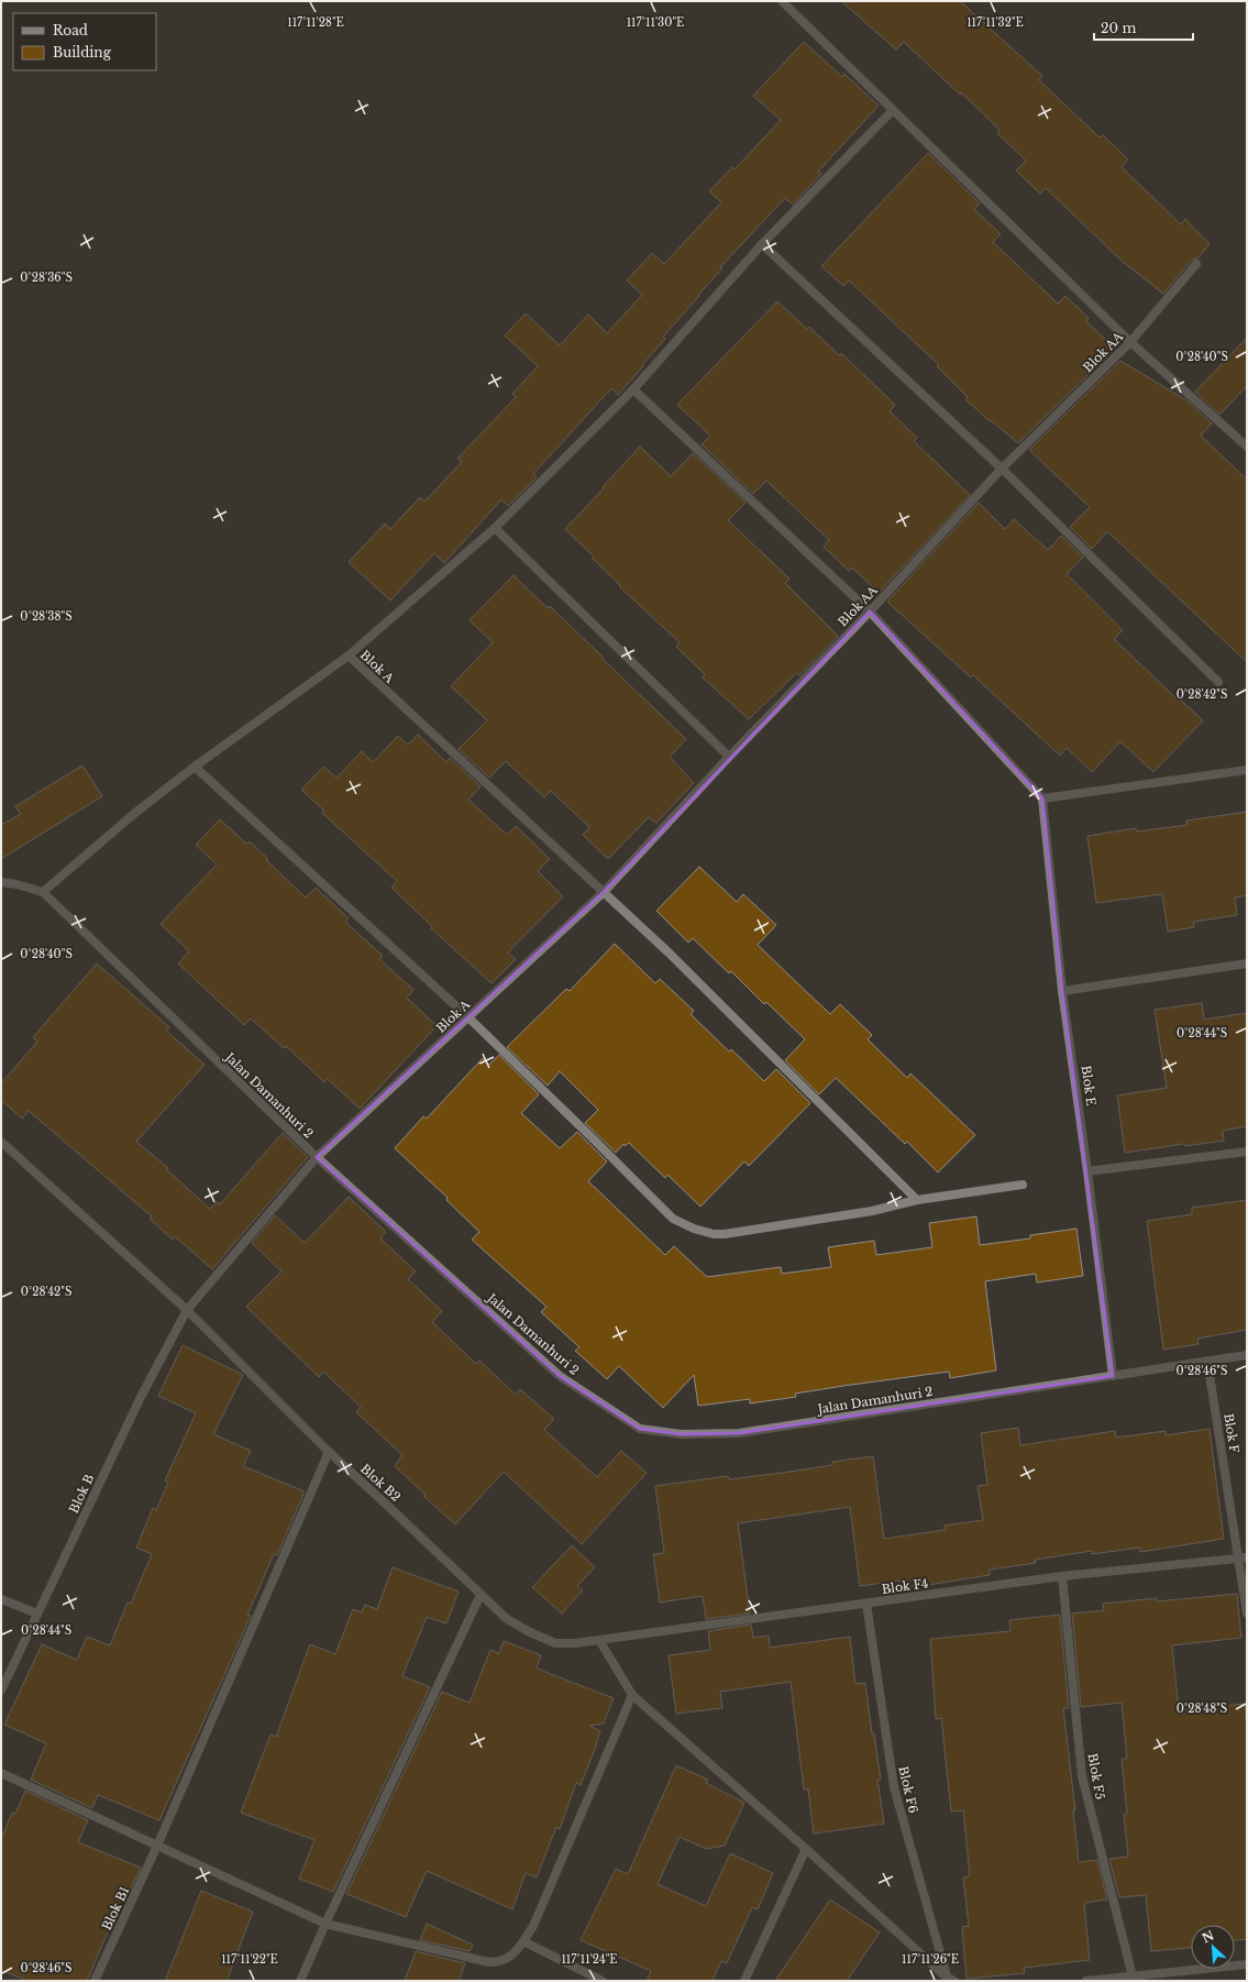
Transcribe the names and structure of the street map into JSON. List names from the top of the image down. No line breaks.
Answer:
{"streets":{"street":["Blok AA","Blok A","Blok E","Jalan Damanhuri 2","Blok F","Blok B2","Blok B","Blok F4","Blok F5","Blok F6","Blok B1"]},"crossings":[["Blok AA","Blok A"],["Blok A","Jalan Damanhuri 2"],["Blok A","Blok B2"],["Blok A","Blok B"],["Blok E","Jalan Damanhuri 2"],["Jalan Damanhuri 2","Blok F"],["Blok F","Blok F4"],["Blok B2","Blok B"],["Blok B2","Blok F4"],["Blok B2","Blok B1"],["Blok F4","Blok F5"],["Blok F4","Blok F6"]],"legend":["Road","Building"],"scale_bar":"20 m","north":"top left","coordinates":["117°11'28\"E","117°11'30\"E","117°11'32\"E","0°28'36\"S","0°28'40\"S","0°28'38\"S","0°28'42\"S","0°28'44\"S","0°28'46\"S","0°28'48\"S","117°11'22\"E","117°11'24\"E","117°11'26\"E"]}
